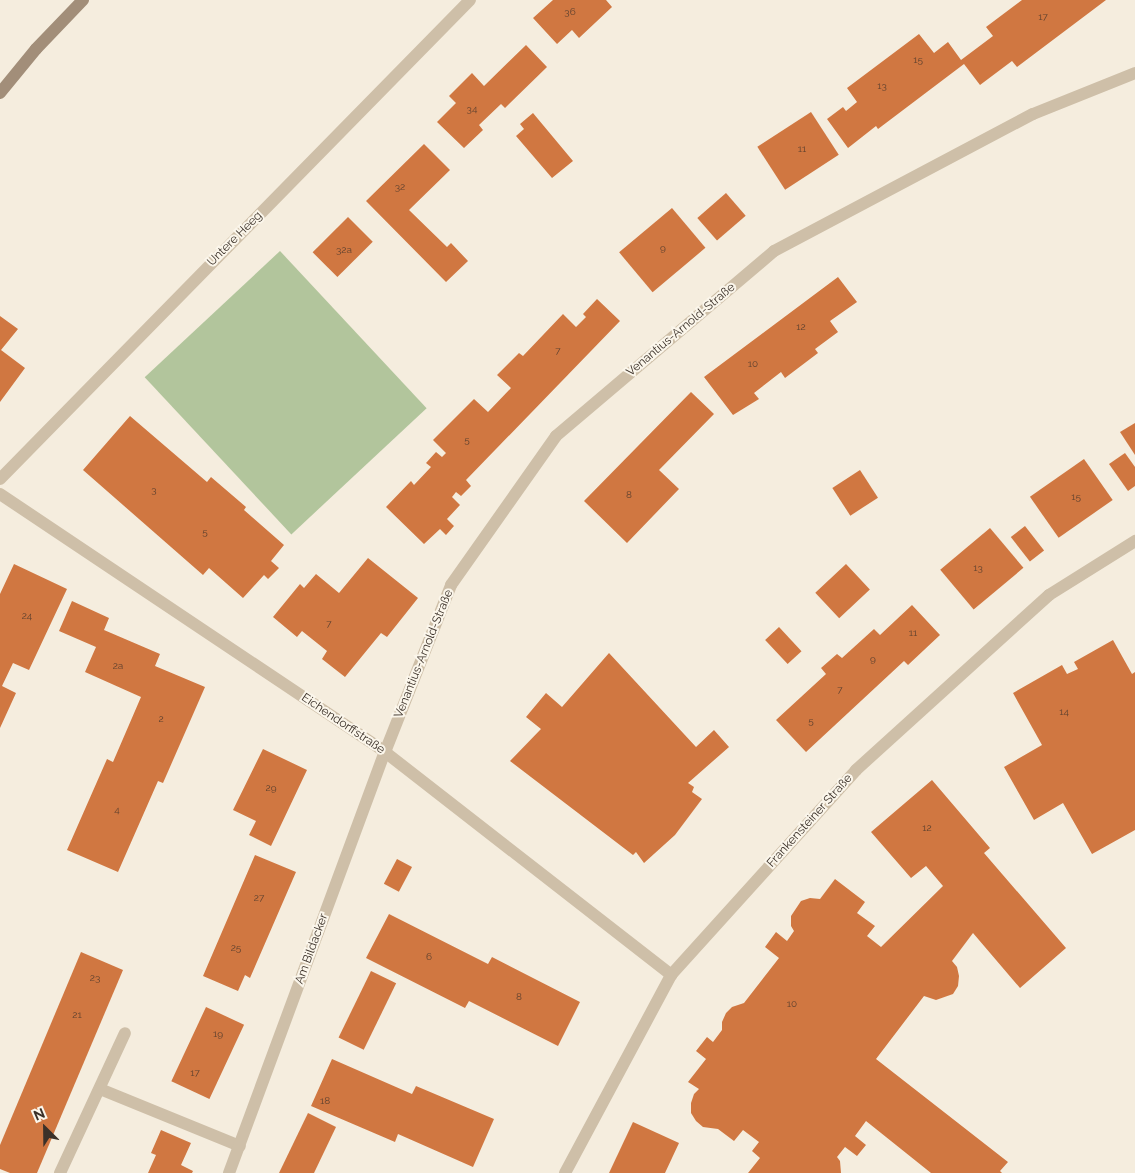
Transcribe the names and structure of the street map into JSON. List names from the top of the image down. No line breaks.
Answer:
{"streets":{"street":["Untere Heeg","Venantius-Arnold-Straße","Eichendorffstraße","Frankensteiner Straße","Am Bildacker"]},"crossings":[["Venantius-Arnold-Straße","Eichendorffstraße"],["Venantius-Arnold-Straße","Am Bildacker"],["Eichendorffstraße","Frankensteiner Straße"],["Eichendorffstraße","Am Bildacker"]],"house_numbers":["36","17","15","13","34","11","32","9","32a","12","7","10","5","3","8","15","5","13","24","7","11","9","2a","7","14","2","5","29","4","12","27","25","6","23","8","10","21","19","17","18"],"north":"top left"}
